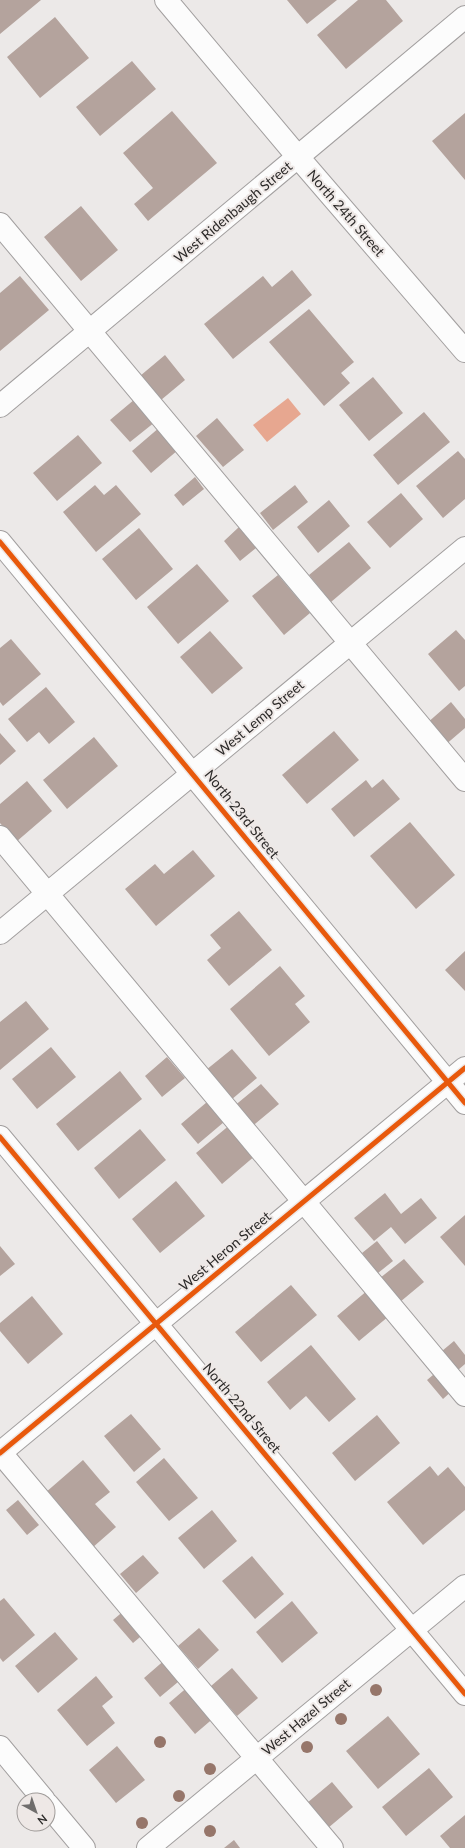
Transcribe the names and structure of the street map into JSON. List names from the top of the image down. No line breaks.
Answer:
{"streets":{"street":["West Ridenbaugh Street","North 24th Street","West Lemp Street","North 23rd Street","West Heron Street","North 22nd Street","West Hazel Street"]},"crossings":[["West Ridenbaugh Street","North 24th Street"],["West Lemp Street","North 23rd Street"],["North 23rd Street","West Heron Street"],["West Heron Street","North 22nd Street"],["North 22nd Street","West Hazel Street"]],"north":"bottom right"}
